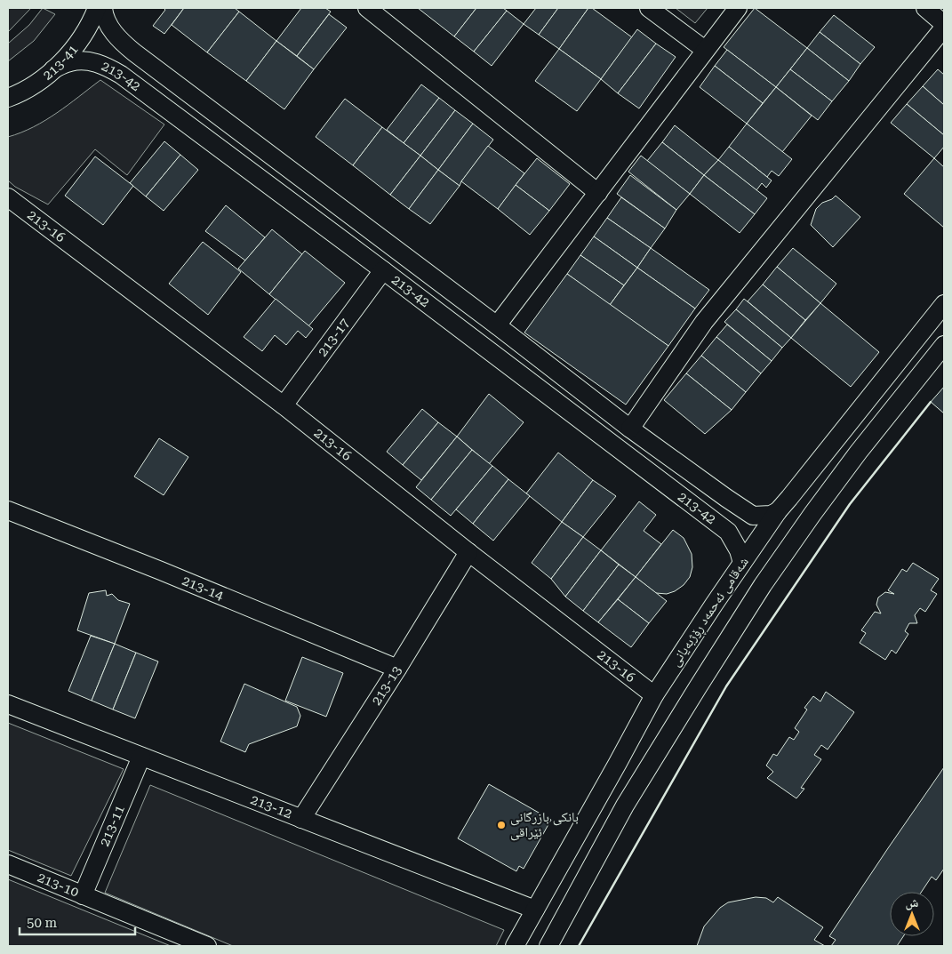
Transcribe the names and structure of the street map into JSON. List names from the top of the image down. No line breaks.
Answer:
{"streets":{"street":["213-41","213-42","213-16","213-17","213-14","شەقامی ئەحمەد ڕۆژبەیانی","213-13","213-12","213-11","213-10"]},"crossings":[["213-41","213-42"],["213-42","213-17"],["213-42","شەقامی ئەحمەد ڕۆژبەیانی"],["213-16","213-17"],["213-16","شەقامی ئەحمەد ڕۆژبەیانی"],["213-16","213-13"],["213-14","213-13"],["شەقامی ئەحمەد ڕۆژبەیانی","213-12"],["213-13","213-12"],["213-12","213-11"],["213-11","213-10"]],"places":["بانکی بازرگانی ئێراقی"],"scale_bar":"50 m","north":"top"}
